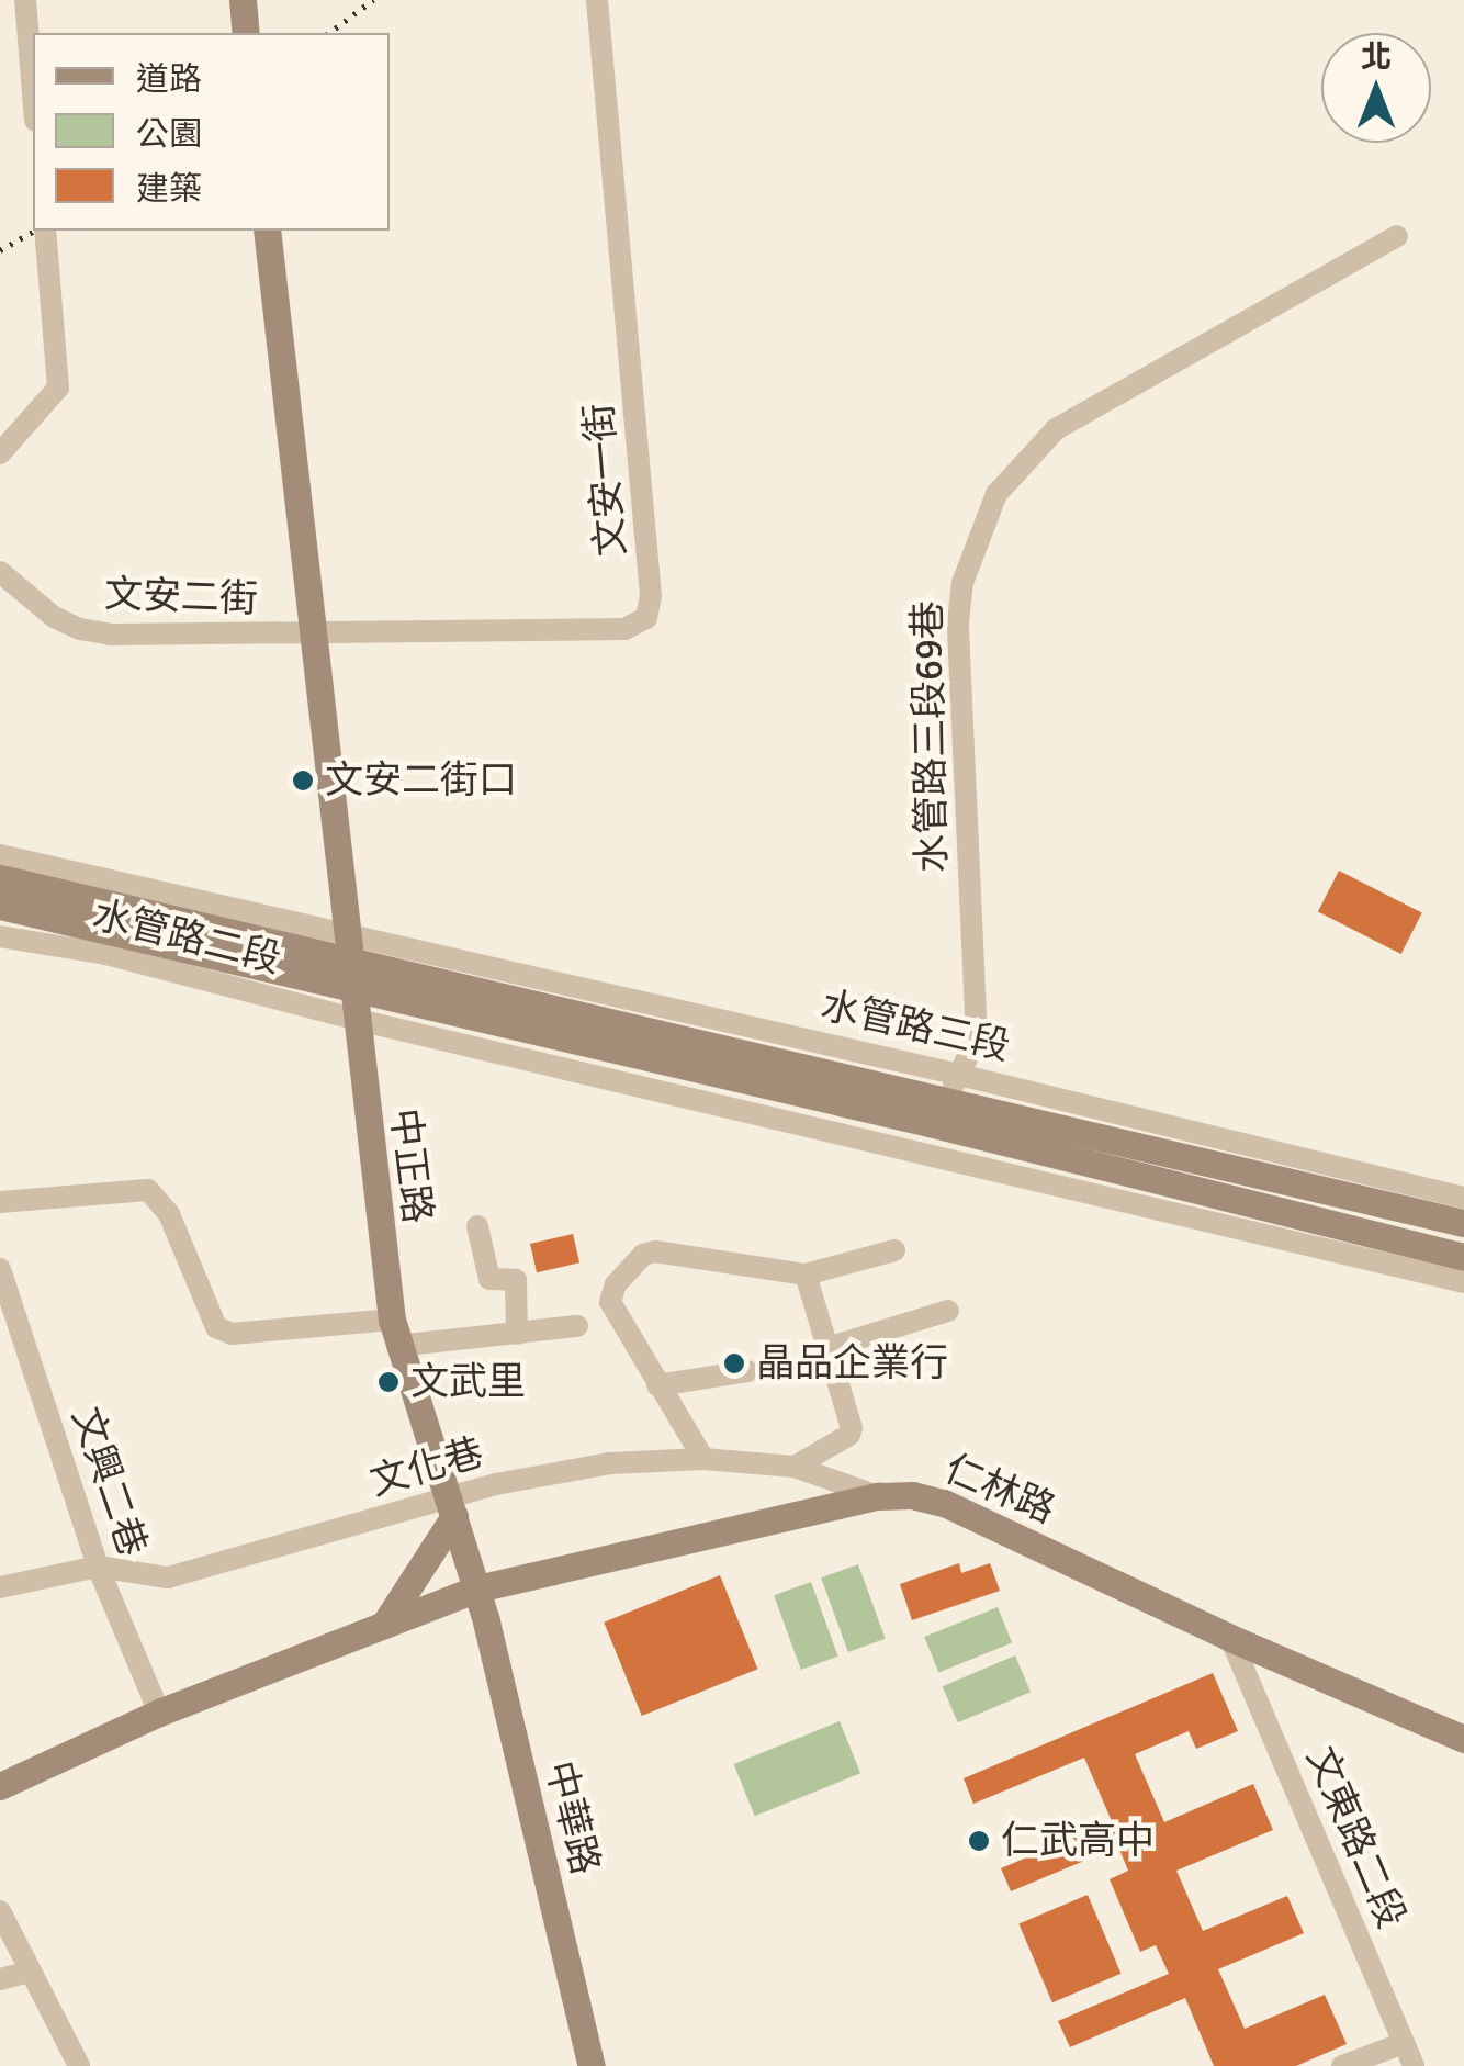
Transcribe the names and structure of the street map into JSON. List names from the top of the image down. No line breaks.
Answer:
{"streets":{"street":["文安一街","文安二街","水管路三段69巷","水管路二段","水管路三段","中正路","文化巷","文興二巷","仁林路","中華路","文東路二段"]},"crossings":[["文安一街","文安二街"],["文安一街","中正路"],["文安二街","中正路"],["水管路三段69巷","水管路三段"],["水管路二段","水管路三段"],["水管路二段","中正路"],["水管路三段","中正路"],["中正路","文化巷"],["中正路","仁林路"],["中正路","中華路"],["文化巷","文興二巷"],["文化巷","仁林路"],["仁林路","中華路"],["仁林路","文東路二段"]],"places":["文安二街口","晶品企業行","文武里","仁武高中"],"legend":["道路","公園","建築"],"north":"top"}
